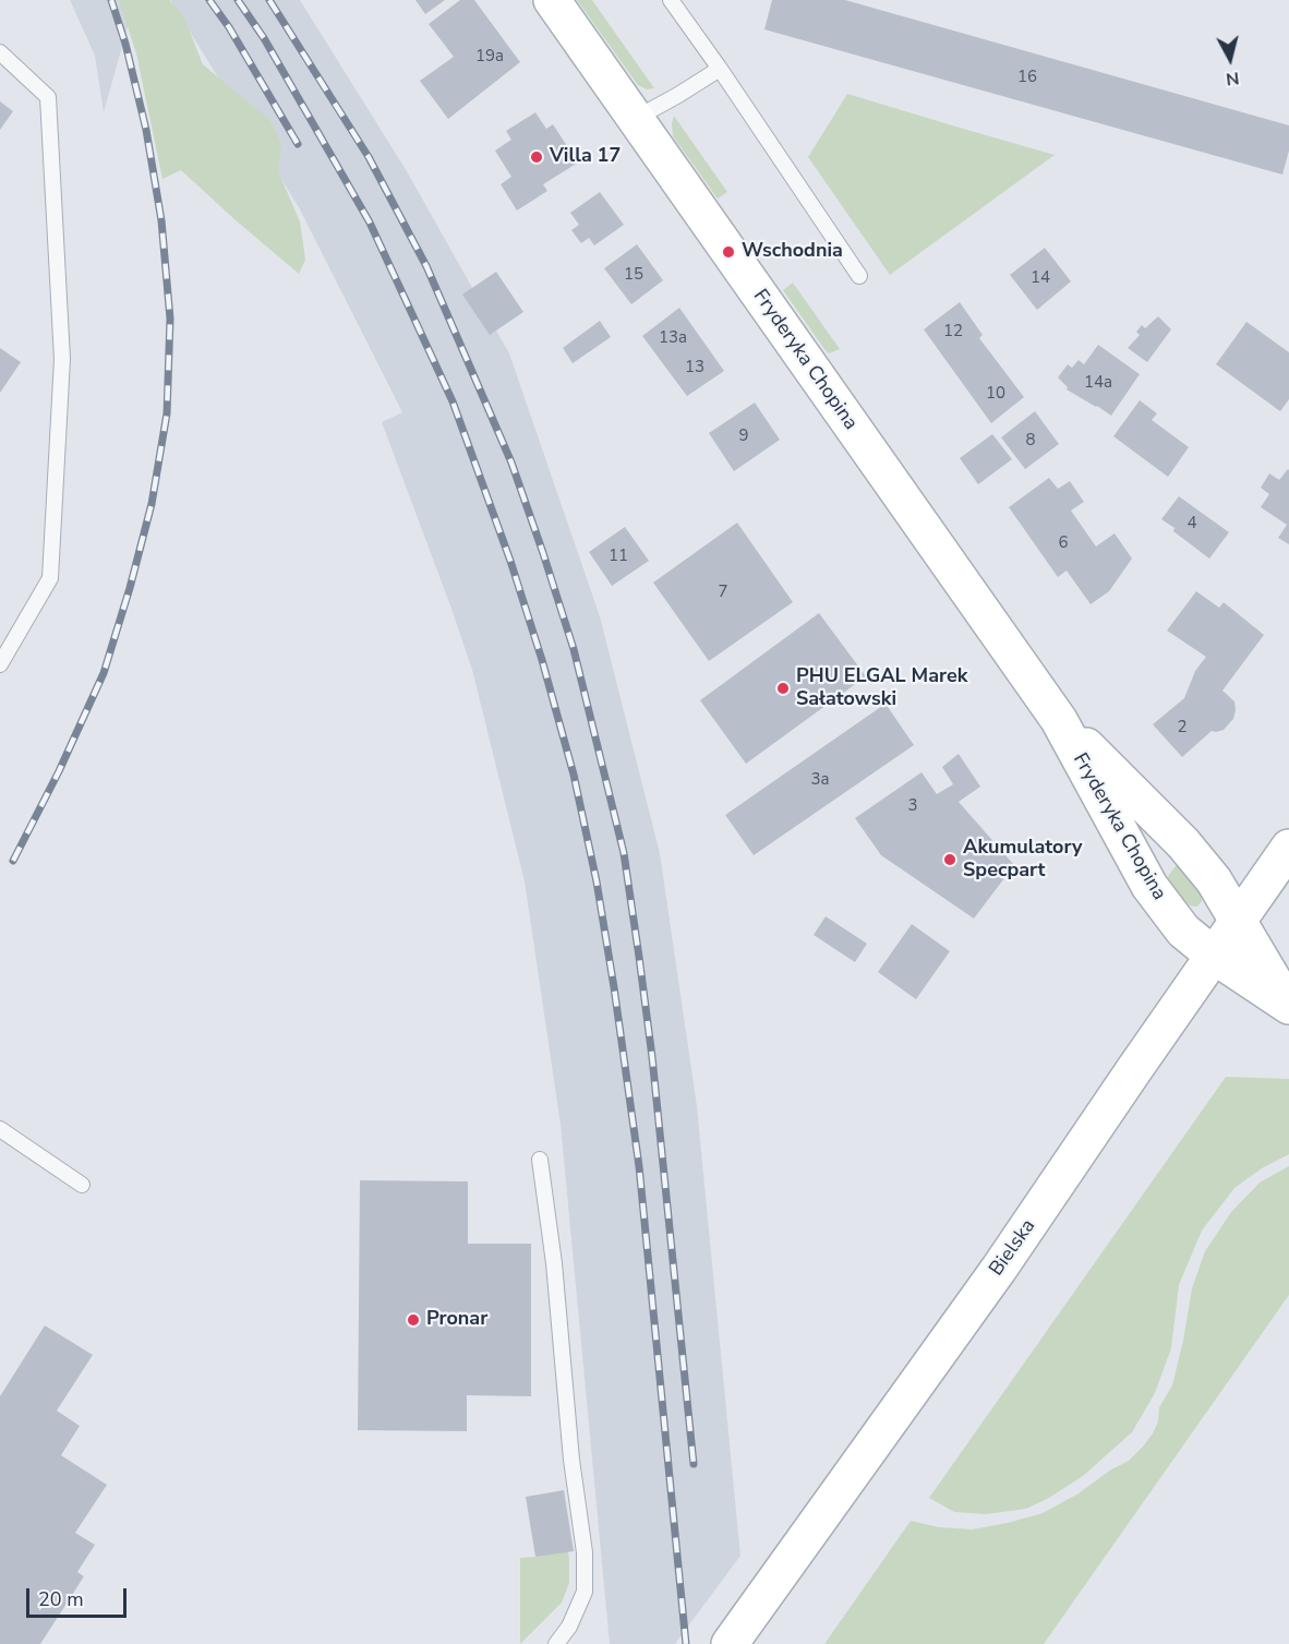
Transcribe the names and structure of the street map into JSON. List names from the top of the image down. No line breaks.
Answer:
{"streets":{"street":["Fryderyka Chopina","Bielska"]},"crossings":[["Fryderyka Chopina","Bielska"]],"places":["Villa 17","Wschodnia","PHU ELGAL Marek Sałatowski","Akumulatory Specpart","Pronar"],"house_numbers":["19a","16","15","14","12","13a","13","14a","10","9","8","4","6","11","7","2","3a","3"],"scale_bar":"20 m","north":"bottom"}
